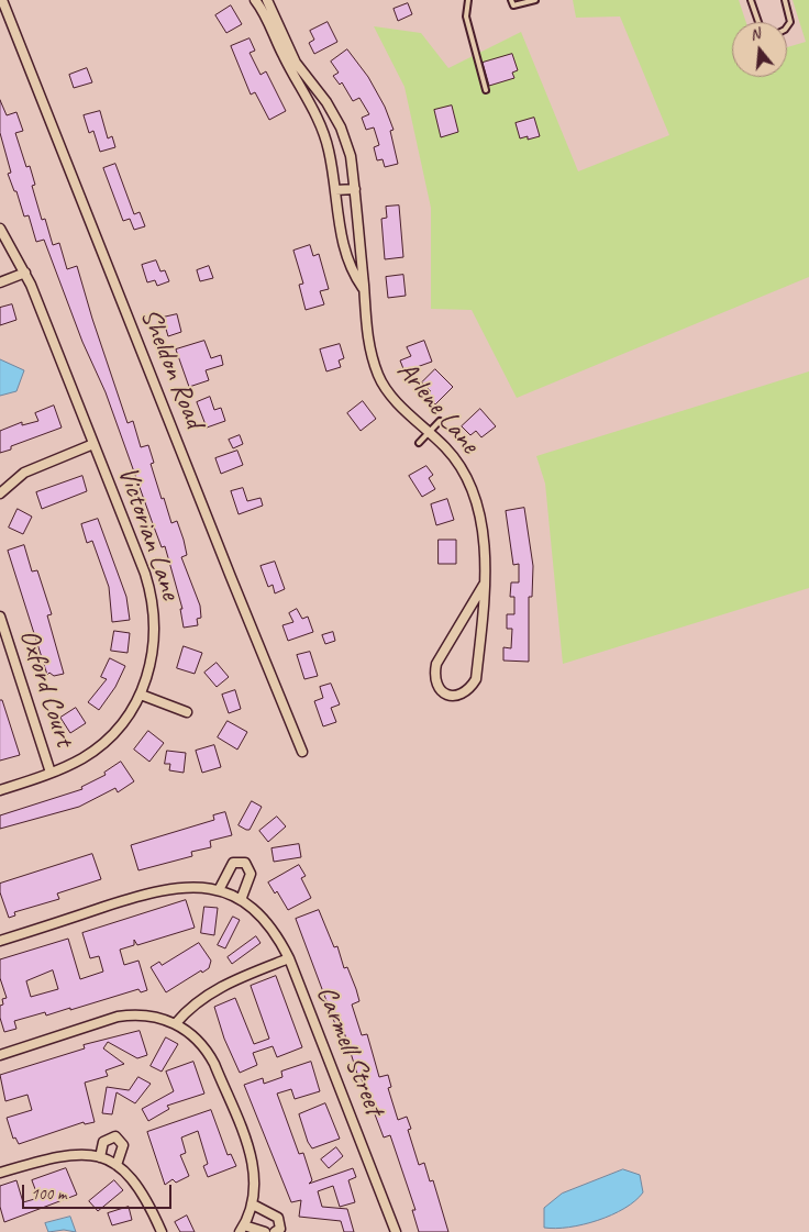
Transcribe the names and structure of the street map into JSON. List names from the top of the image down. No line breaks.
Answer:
{"streets":{"street":["Sheldon Road","Arlene Lane","Victorian Lane","Oxford Court","Carmell Street"]},"crossings":[["Victorian Lane","Oxford Court"]],"scale_bar":"100 m","north":"top"}
